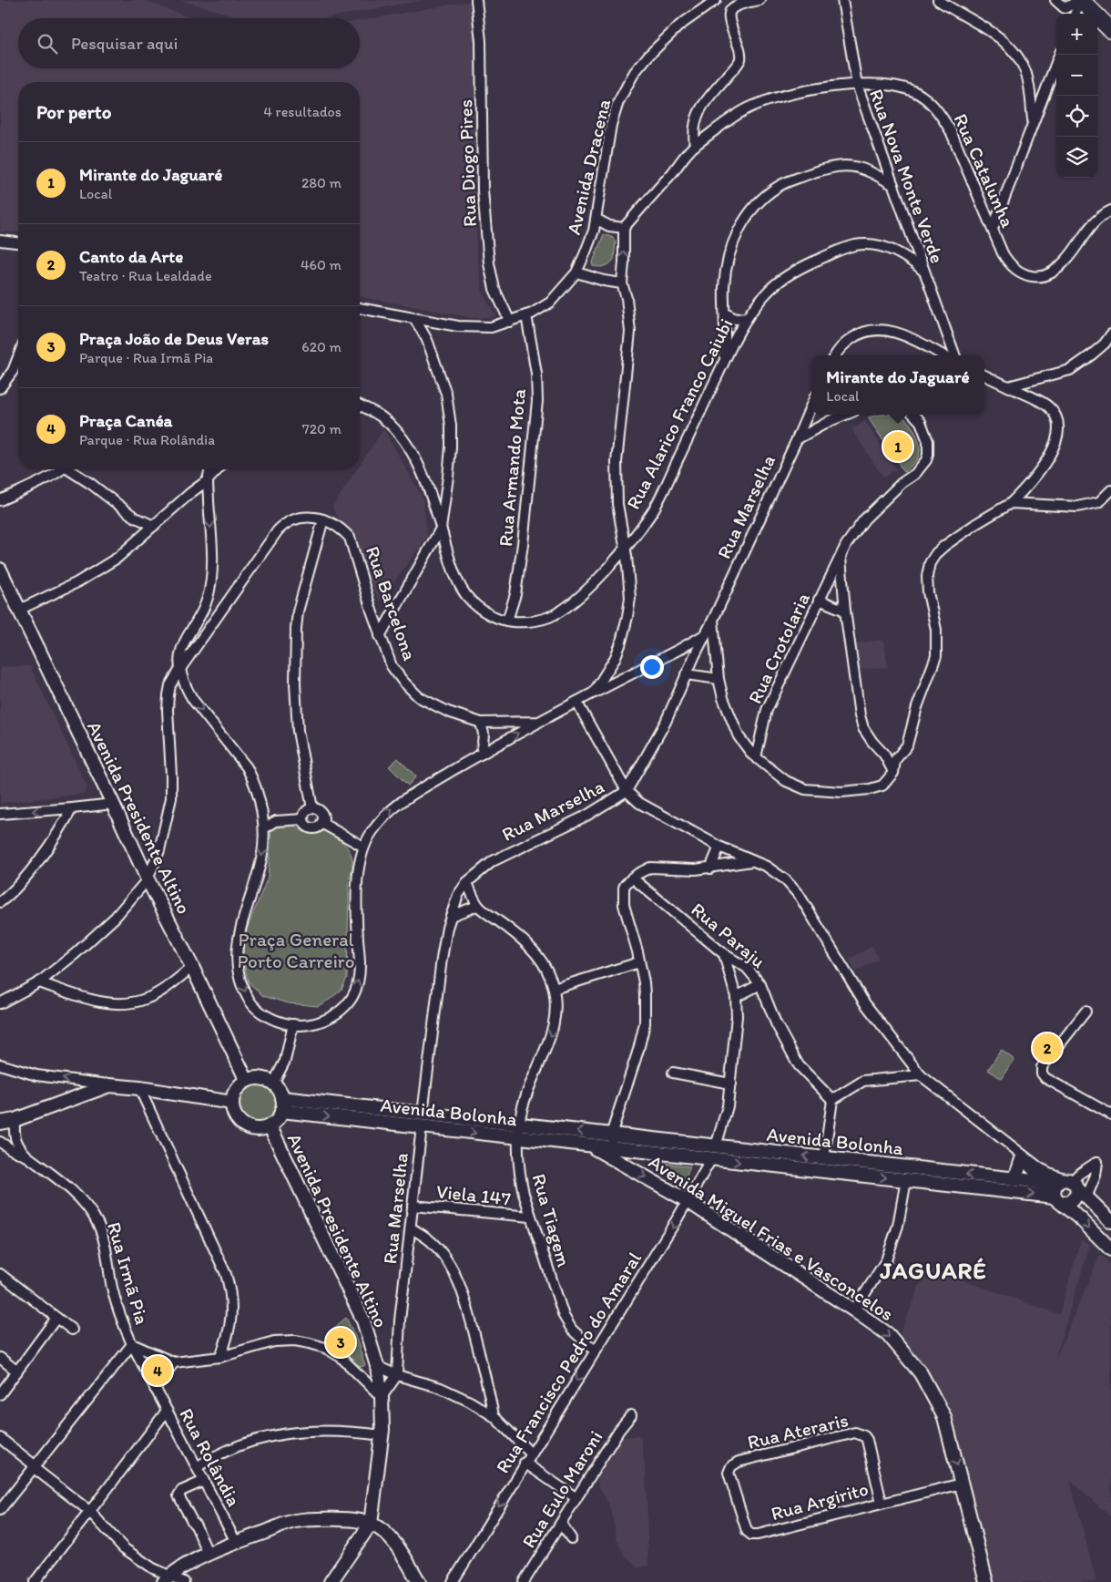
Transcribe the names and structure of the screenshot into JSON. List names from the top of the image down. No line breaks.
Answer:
{"streets":{"main road":["Avenida Presidente Altino","Avenida Bolonha","Avenida Miguel Frias e Vasconcelos"],"street":["Rua Diogo Pires","Avenida Dracena","Rua Catalunha","Rua Nova Monte Verde","Rua Alarico Franco Caiubi","Rua Armando Mota","Rua Marselha","Rua Barcelona","Rua Crotolaria","Rua Paraju","Viela 147","Rua Tiagem","Rua Irmã Pia","Rua Francisco Pedro do Amaral","Rua Ateraris","Rua Rolândia","Rua Eulo Maroni","Rua Argirito"]},"crossings":[["Rua Diogo Pires","Avenida Dracena"],["Avenida Dracena","Rua Armando Mota"],["Rua Catalunha","Rua Nova Monte Verde"],["Rua Nova Monte Verde","Rua Alarico Franco Caiubi"],["Rua Alarico Franco Caiubi","Rua Armando Mota"],["Rua Marselha","Rua Barcelona"],["Rua Marselha","Avenida Bolonha"],["Rua Marselha","Viela 147"],["Rua Barcelona","Avenida Presidente Altino"],["Avenida Presidente Altino","Avenida Bolonha"],["Avenida Bolonha","Rua Tiagem"],["Avenida Bolonha","Avenida Miguel Frias e Vasconcelos"],["Avenida Bolonha","Rua Francisco Pedro do Amaral"],["Viela 147","Rua Tiagem"],["Rua Tiagem","Rua Francisco Pedro do Amaral"],["Avenida Miguel Frias e Vasconcelos","Rua Francisco Pedro do Amaral"],["Avenida Miguel Frias e Vasconcelos","Rua Argirito"],["Rua Irmã Pia","Rua Rolândia"],["Rua Ateraris","Rua Argirito"]],"one_way":["Avenida Miguel Frias e Vasconcelos","Rua Francisco Pedro do Amaral"],"districts":["JAGUARÉ"],"parks":["Praça General Porto Carreiro"],"page":{"map_buttons":["+","−"],"search":"Pesquisar aqui","heading":["Por perto","4 resultados"],"list":[{"mark":"1","name":"Mirante do Jaguaré","note":"Local","value":"280 m"},{"mark":"2","name":"Canto da Arte","note":"Teatro · Rua Lealdade","value":"460 m"},{"mark":"3","name":"Praça João de Deus Veras","note":"Parque · Rua Irmã Pia","value":"620 m"},{"mark":"4","name":"Praça Canéa","note":"Parque · Rua Rolândia","value":"720 m"}],"popup":["Mirante do Jaguaré","Local"],"pins":["1","2","3","4"]}}
